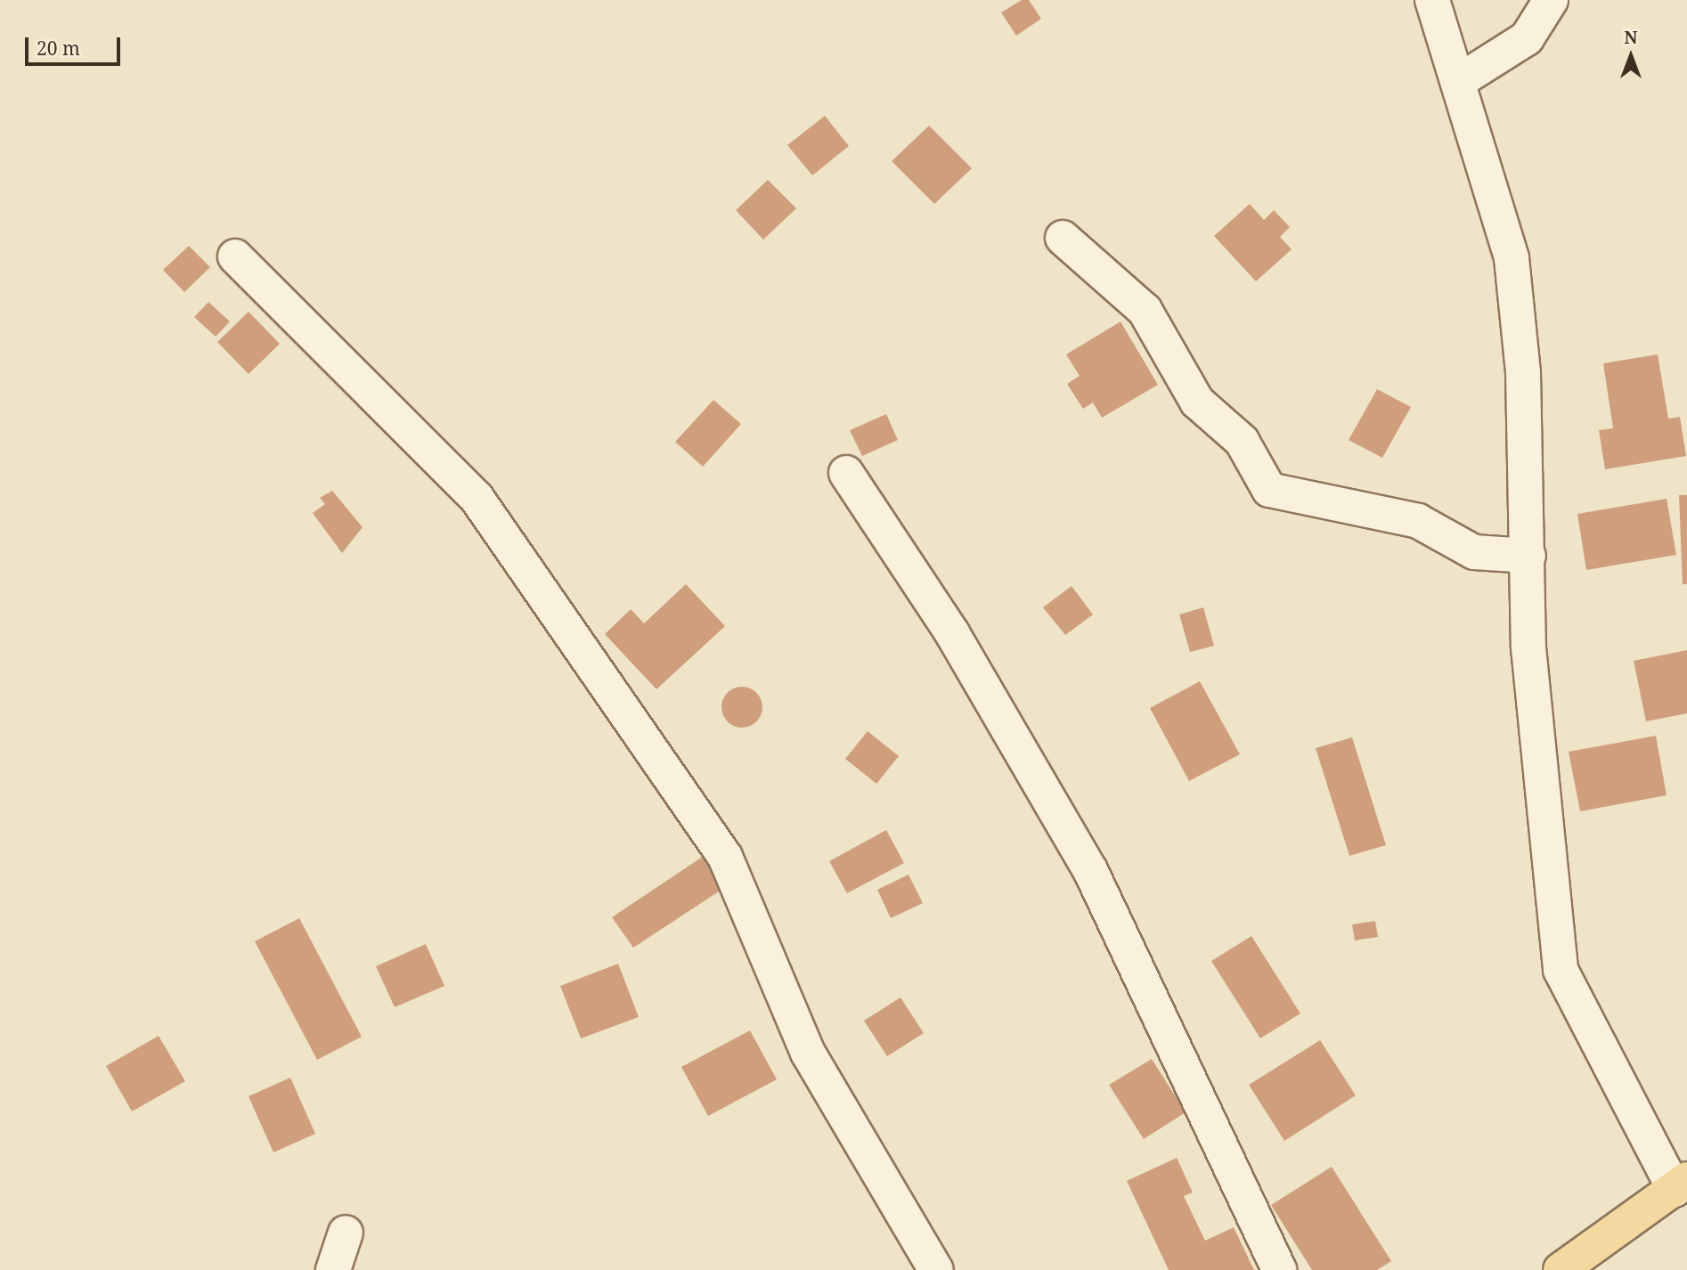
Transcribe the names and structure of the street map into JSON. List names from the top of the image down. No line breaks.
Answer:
{"scale_bar":"20 m","north":"top"}
